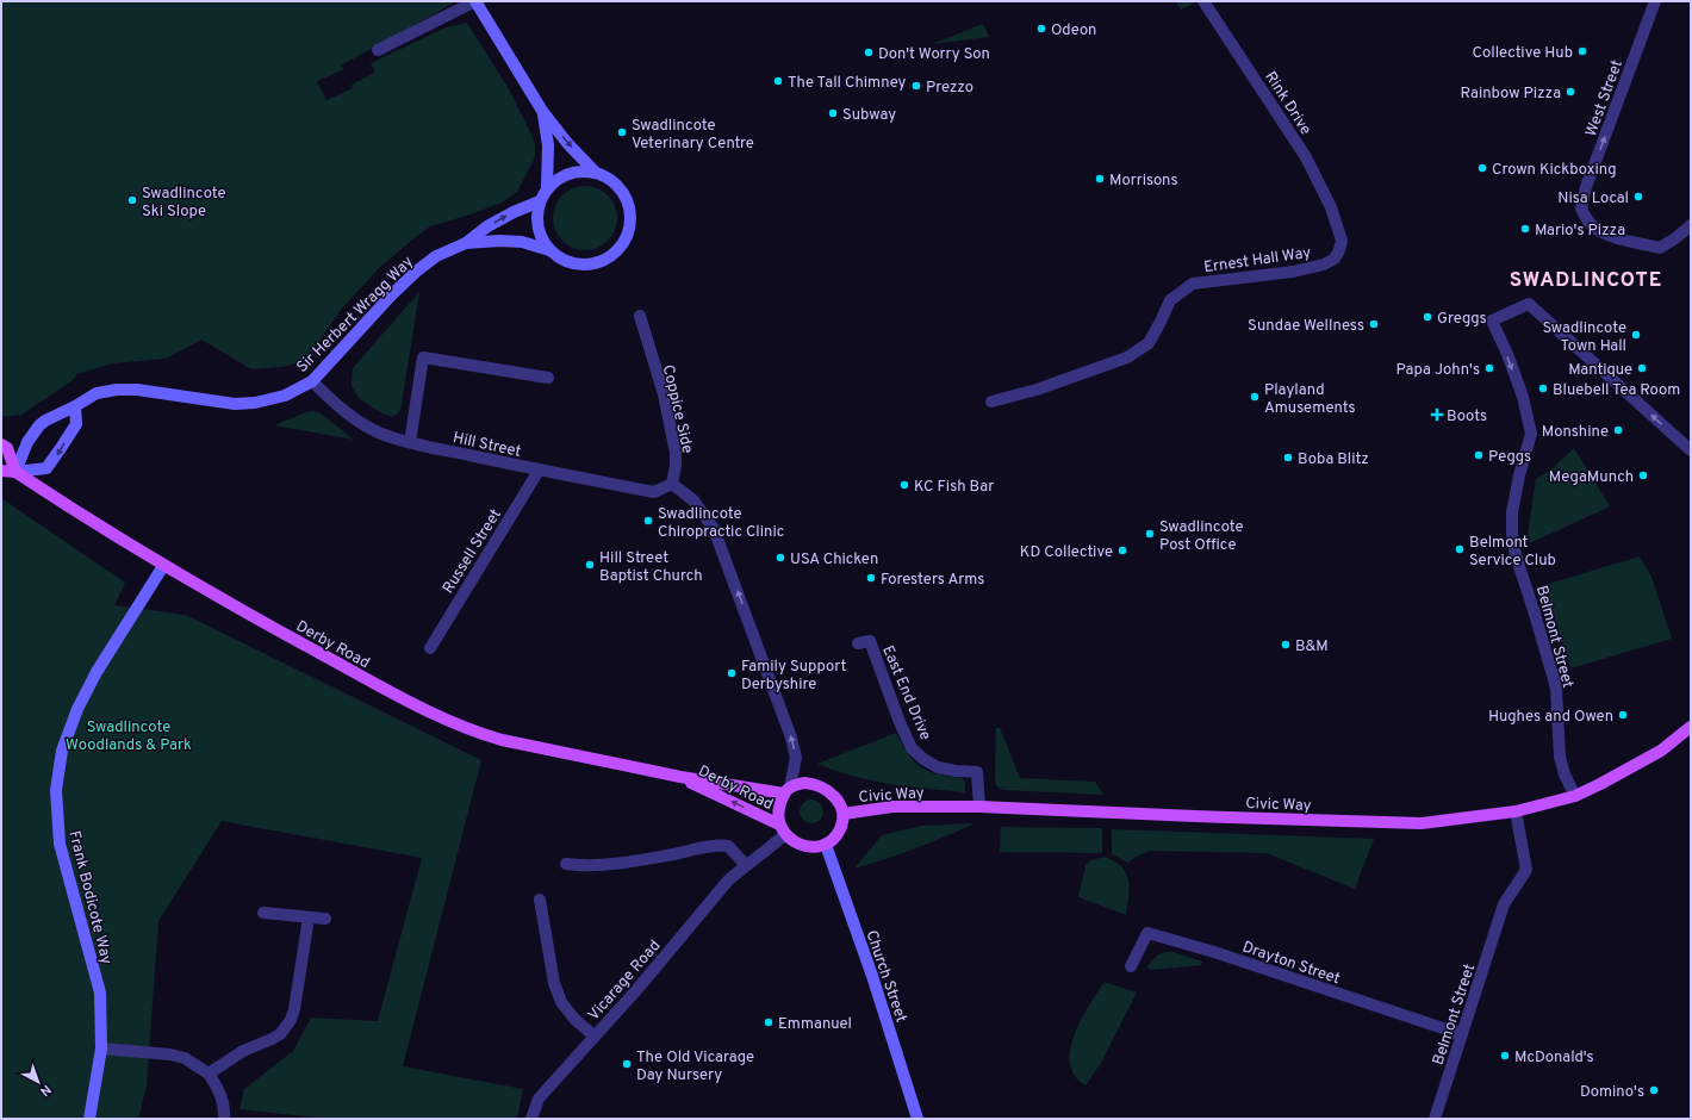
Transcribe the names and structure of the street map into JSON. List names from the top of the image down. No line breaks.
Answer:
{"streets":{"main road":["Derby Road","Civic Way"],"street":["West Street","Rink Drive","Ernest Hall Way","Sir Herbert Wragg Way","Coppice Side","Hill Street","Russell Street","Belmont Street","East End Drive","Frank Bodicote Way","Drayton Street","Church Street","Vicarage Road"]},"crossings":[["Rink Drive","Ernest Hall Way"],["Sir Herbert Wragg Way","Hill Street"],["Sir Herbert Wragg Way","Derby Road"],["Coppice Side","Hill Street"],["Hill Street","Russell Street"],["Belmont Street","Civic Way"],["Belmont Street","Drayton Street"],["Derby Road","Civic Way"],["Derby Road","Frank Bodicote Way"],["Derby Road","Church Street"],["Derby Road","Vicarage Road"],["East End Drive","Civic Way"],["Civic Way","Church Street"],["Civic Way","Vicarage Road"],["Church Street","Vicarage Road"]],"districts":["SWADLINCOTE"],"parks":["Swadlincote Woodlands & Park"],"places":{"other":["Odeon","Collective Hub","Don't Worry Son","The Tall Chimney","Prezzo","Rainbow Pizza","Subway","Swadlincote Veterinary Centre","Crown Kickboxing","Morrisons","Nisa Local","Swadlincote Ski Slope","Mario's Pizza","Greggs","Sundae Wellness","Swadlincote Town Hall","Papa John's","Mantique","Bluebell Tea Room","Playland Amusements","Monshine","Peggs","Boba Blitz","MegaMunch","KC Fish Bar","Swadlincote Chiropractic Clinic","Swadlincote Post Office","Belmont Service Club","KD Collective","USA Chicken","Hill Street Baptist Church","Foresters Arms","B&M","Family Support Derbyshire","Hughes and Owen","Emmanuel","McDonald's","The Old Vicarage Day Nursery","Domino's"],"health":["Boots"]},"north":"bottom right"}
